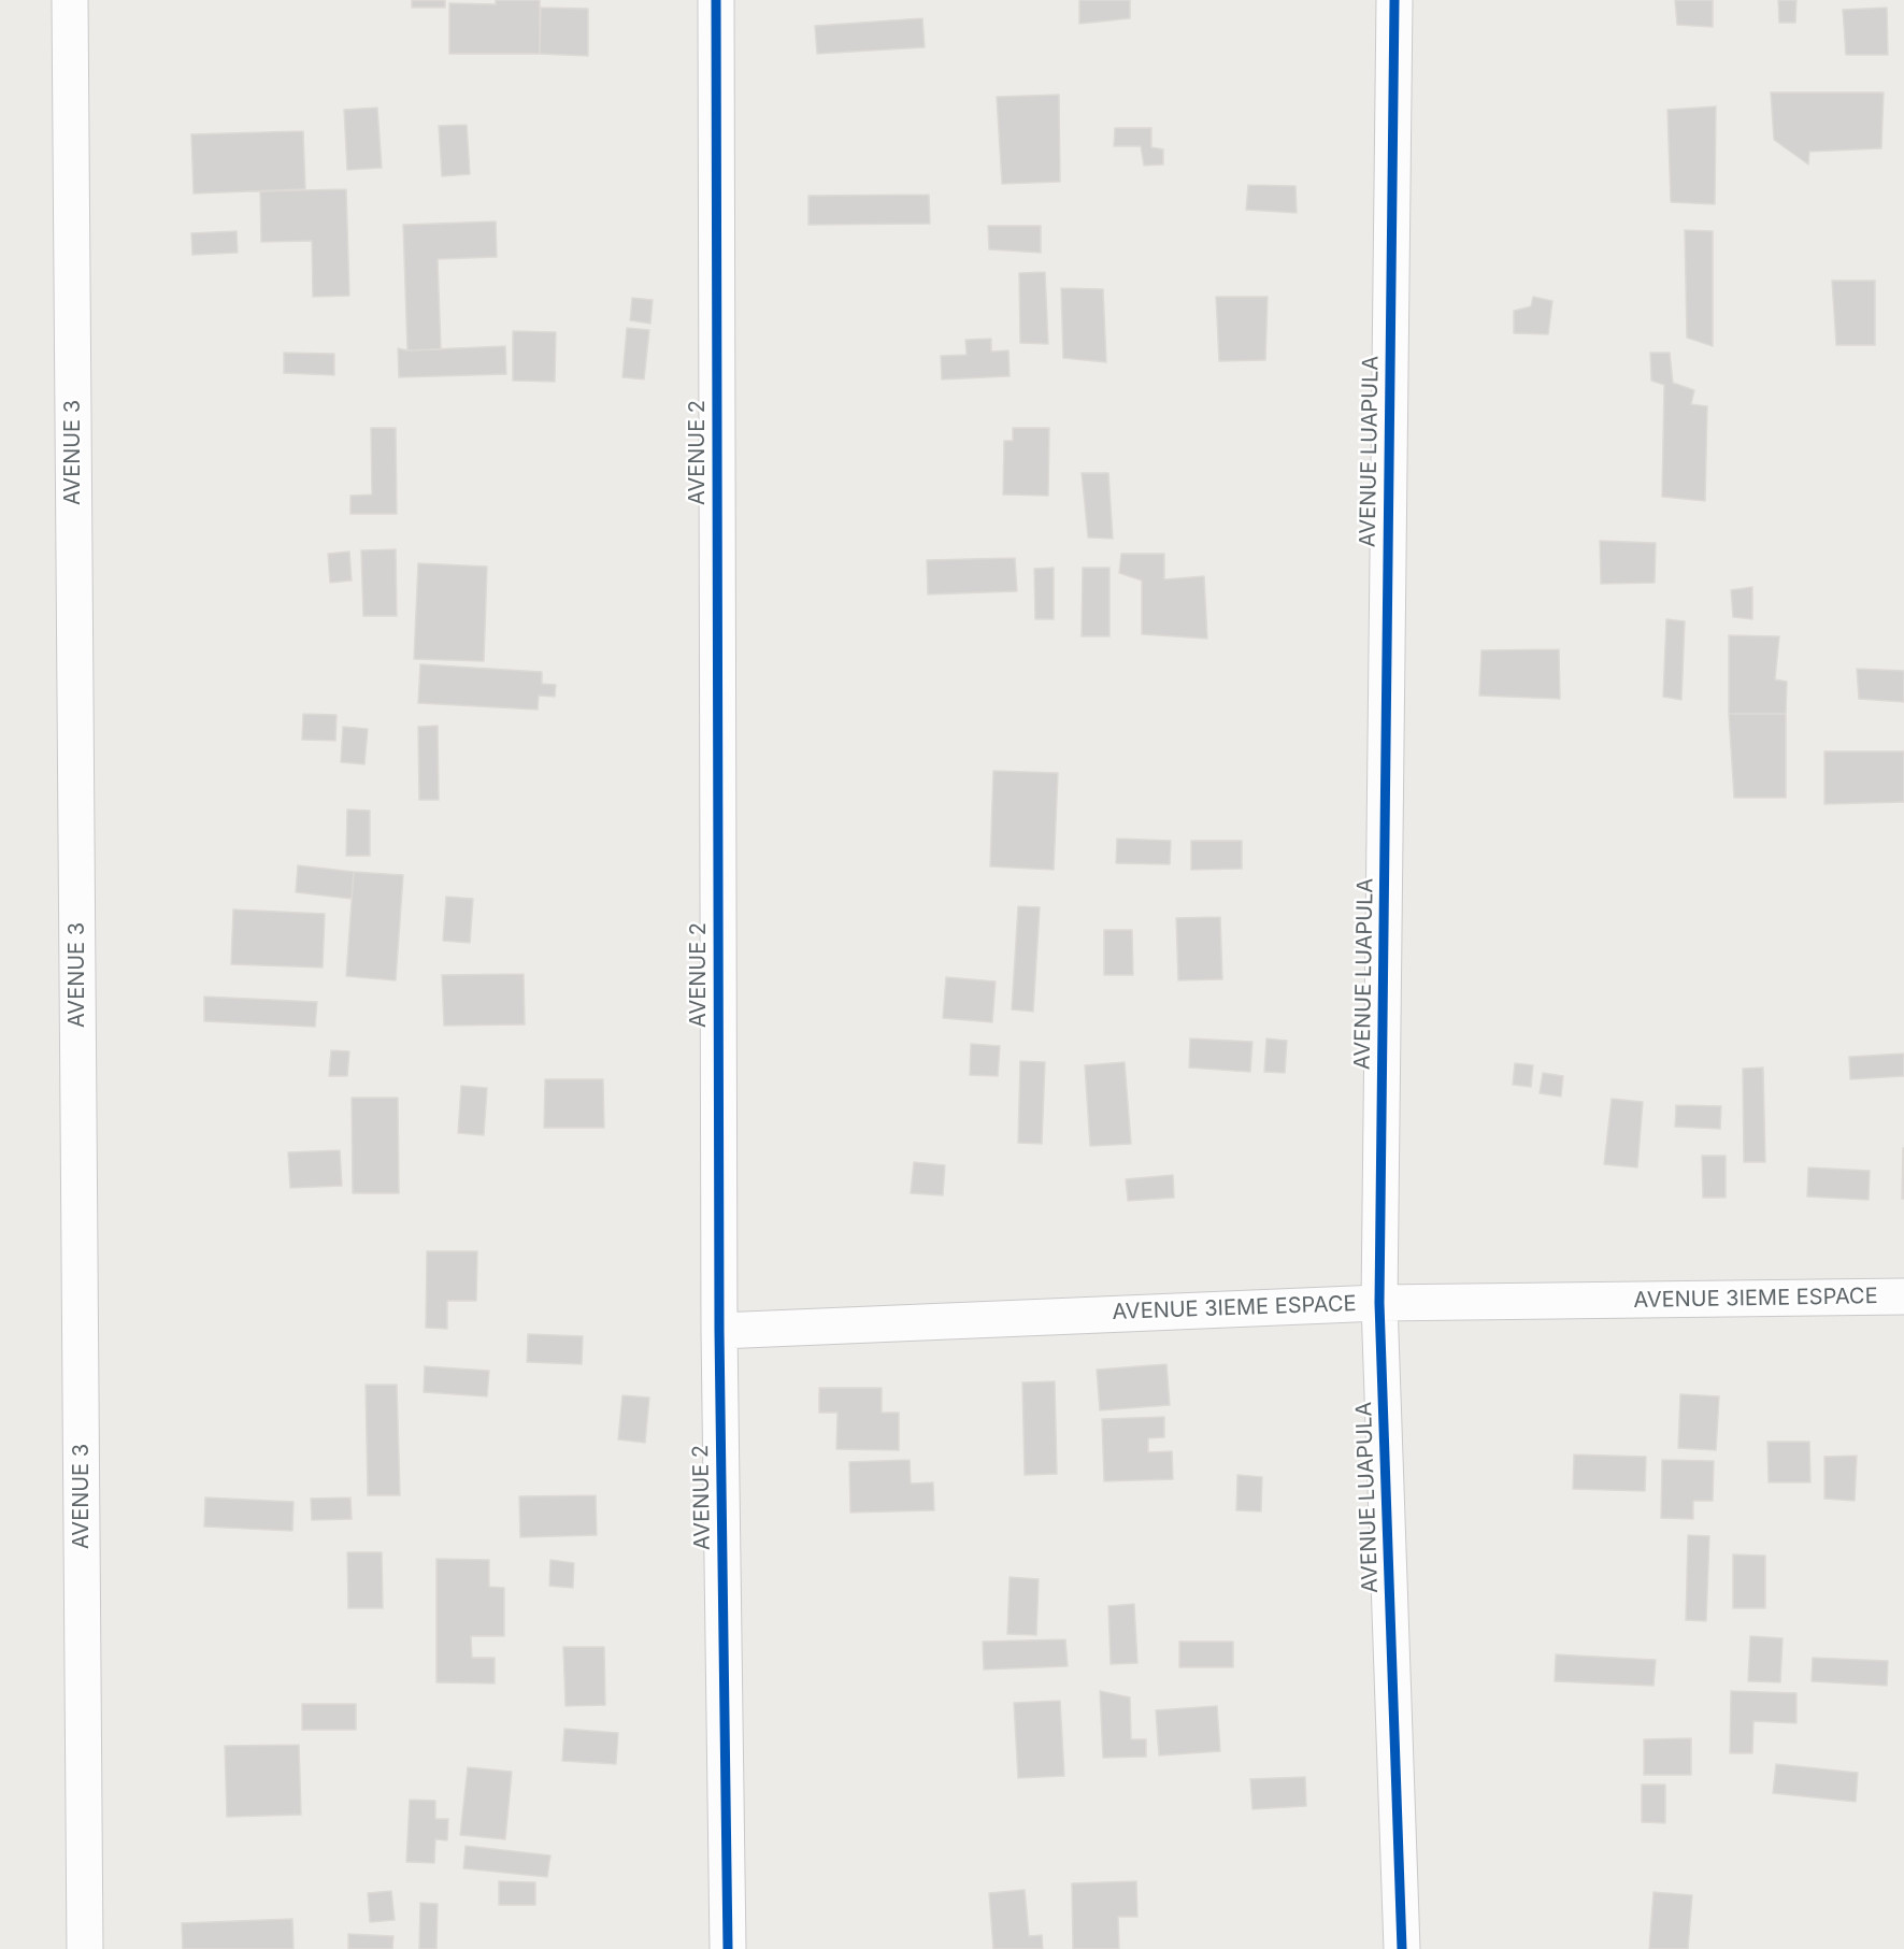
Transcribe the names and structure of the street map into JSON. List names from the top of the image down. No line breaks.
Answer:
{"streets":{"street":["AVENUE LUAPULA","AVENUE 3","AVENUE 2","AVENUE 3IEME ESPACE"]},"crossings":[["AVENUE LUAPULA","AVENUE 3IEME ESPACE"],["AVENUE 2","AVENUE 3IEME ESPACE"]]}
